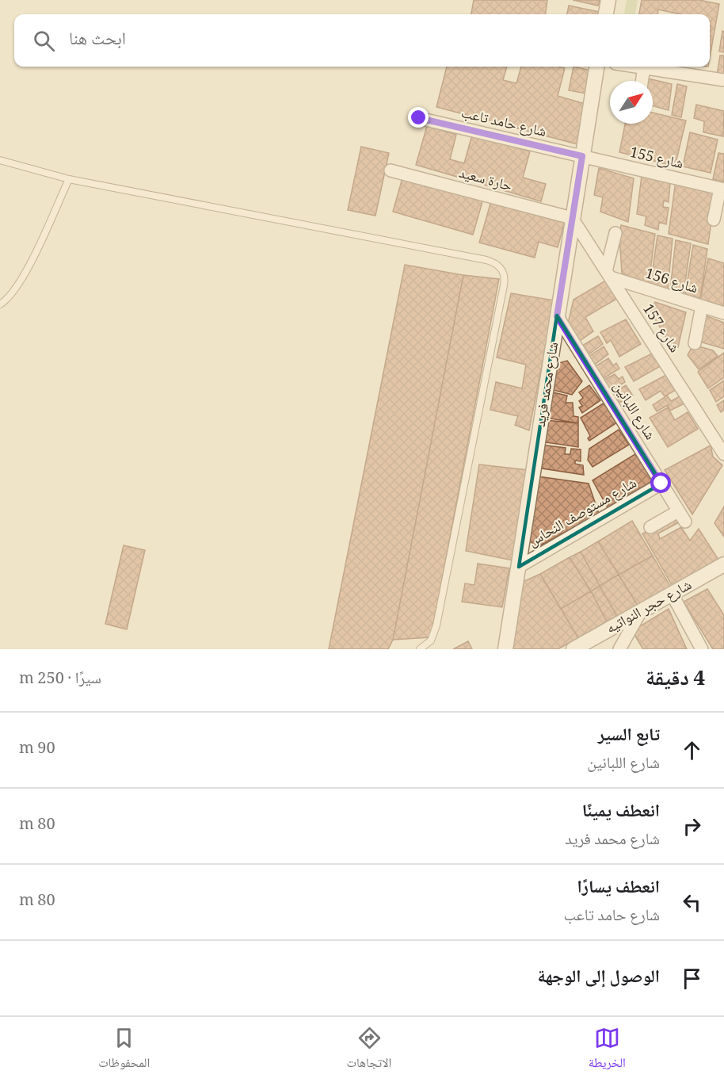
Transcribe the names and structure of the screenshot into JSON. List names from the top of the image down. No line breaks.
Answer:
{"streets":{"street":["شارع حامد تاعب","شارع 155","حارة سعيد","شارع 156","شارع 157","شارع محمد فريد","شارع اللبانين","شارع مستوصف النحاس","شارع حجر النواتيه"]},"crossings":[["شارع حامد تاعب","شارع 155"],["شارع حامد تاعب","شارع محمد فريد"],["شارع 155","شارع محمد فريد"],["حارة سعيد","شارع 157"],["حارة سعيد","شارع محمد فريد"],["شارع 156","شارع 157"],["شارع 157","شارع محمد فريد"],["شارع محمد فريد","شارع اللبانين"],["شارع محمد فريد","شارع مستوصف النحاس"],["شارع اللبانين","شارع مستوصف النحاس"]],"north":"top right","page":{"search":"ابحث هنا","heading":["4 دقيقة","سيرًا · 250 m"],"list":[["تابع السير","شارع اللبانين","90 m"],["انعطف يمينًا","شارع محمد فريد","80 m"],["انعطف يسارًا","شارع حامد تاعب","80 m"],"الوصول إلى الوجهة"],"nav":["الخريطة","الاتجاهات","المحفوظات"]}}
